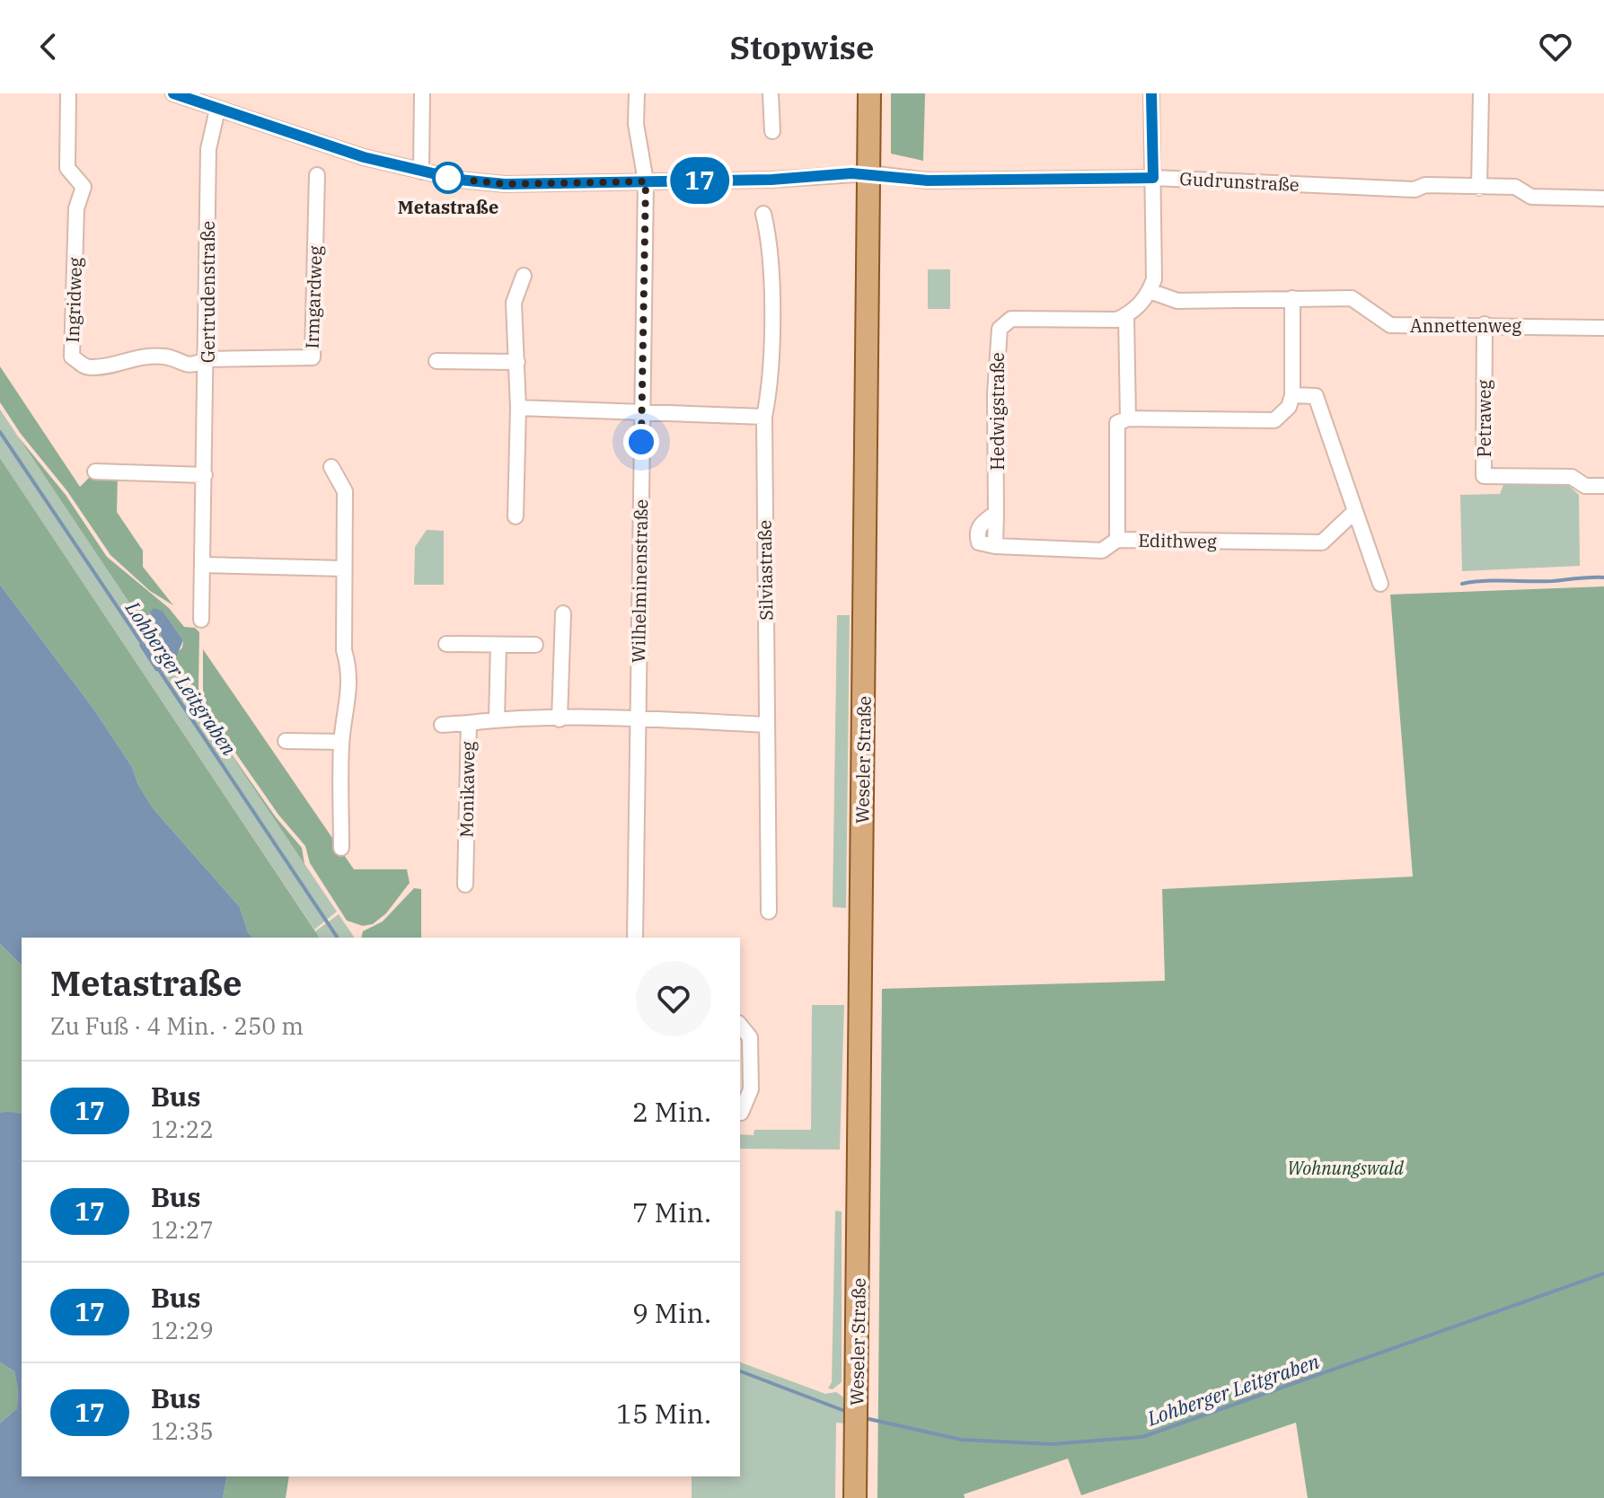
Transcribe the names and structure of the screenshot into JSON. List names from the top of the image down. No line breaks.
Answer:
{"streets":{"main road":["Weseler Straße"],"street":["Gudrunstraße","Gertrudenstraße","Irmgardweg","Ingridweg","Annettenweg","Hedwigstraße","Petraweg","Edithweg","Silviastraße","Wilhelminenstraße","Monikaweg"]},"crossings":[["Gudrunstraße","Gertrudenstraße"],["Gudrunstraße","Wilhelminenstraße"],["Gudrunstraße","Weseler Straße"],["Gertrudenstraße","Irmgardweg"],["Gertrudenstraße","Ingridweg"],["Irmgardweg","Ingridweg"],["Annettenweg","Petraweg"],["Hedwigstraße","Edithweg"],["Wilhelminenstraße","Monikaweg"]],"water":["Lohberger Leitgraben"],"parks":["Wohnungswald"],"places":["Metastraße"],"lines":["bus line 17"],"page":{"header":"Stopwise","on_map":"17","heading":["Metastraße","Zu Fuß · 4 Min. · 250 m"],"list":[{"mark":"17","name":"Bus","note":"12:22","value":"2 Min."},{"mark":"17","name":"Bus","note":"12:27","value":"7 Min."},{"mark":"17","name":"Bus","note":"12:29","value":"9 Min."},{"mark":"17","name":"Bus","note":"12:35","value":"15 Min."}]}}
